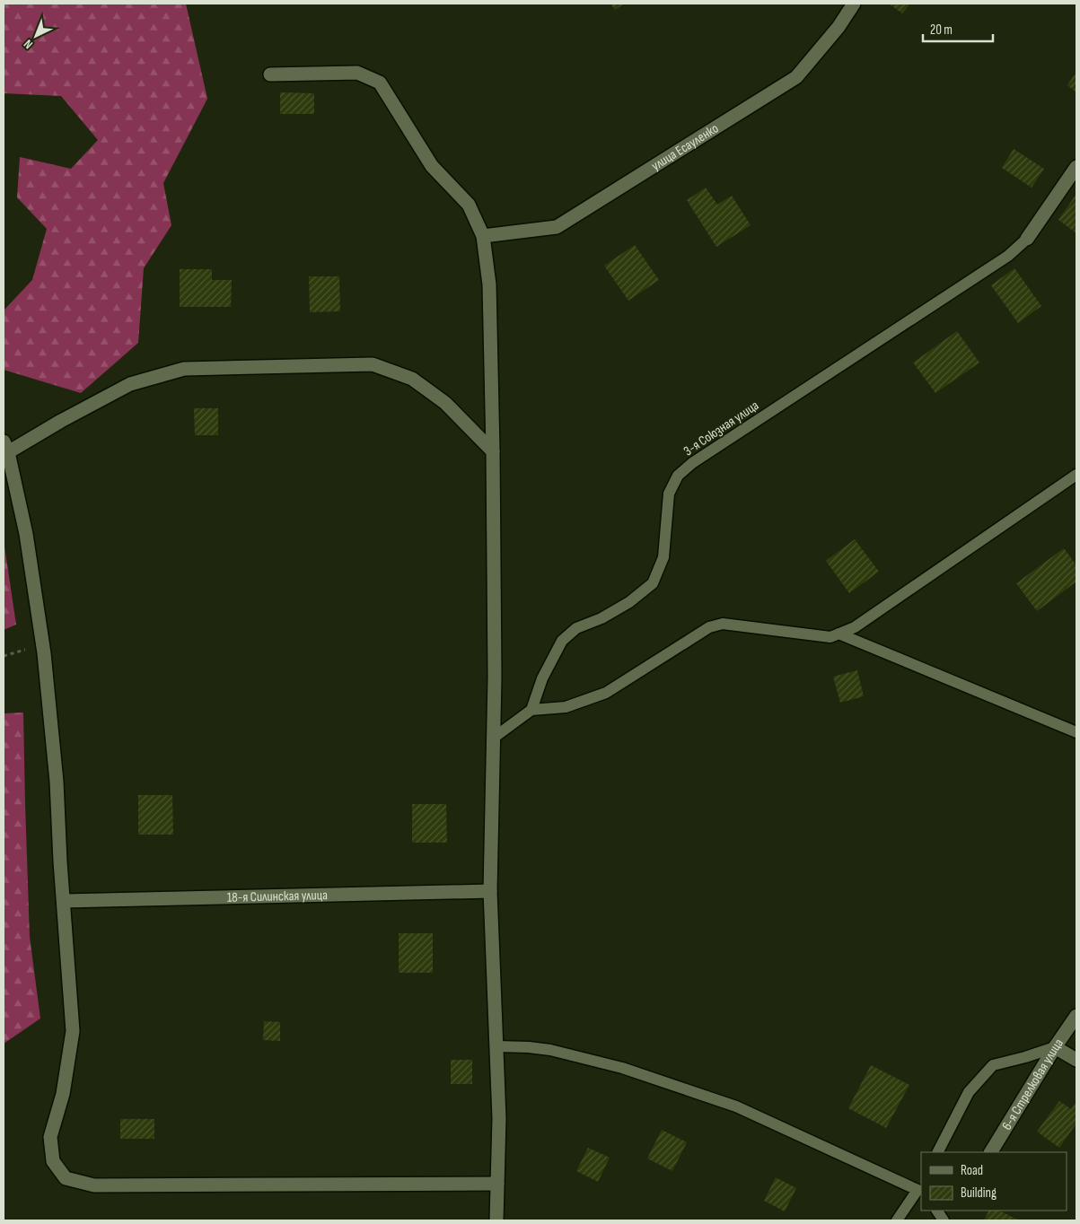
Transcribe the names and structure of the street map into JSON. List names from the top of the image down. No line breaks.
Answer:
{"streets":{"street":["улица Есауленко","18-я Силинская улица","6-я Стрелковая улица"],"lane":["3-я Союзная улица"]},"legend":["Road","Building"],"scale_bar":"20 m","north":"bottom left"}
